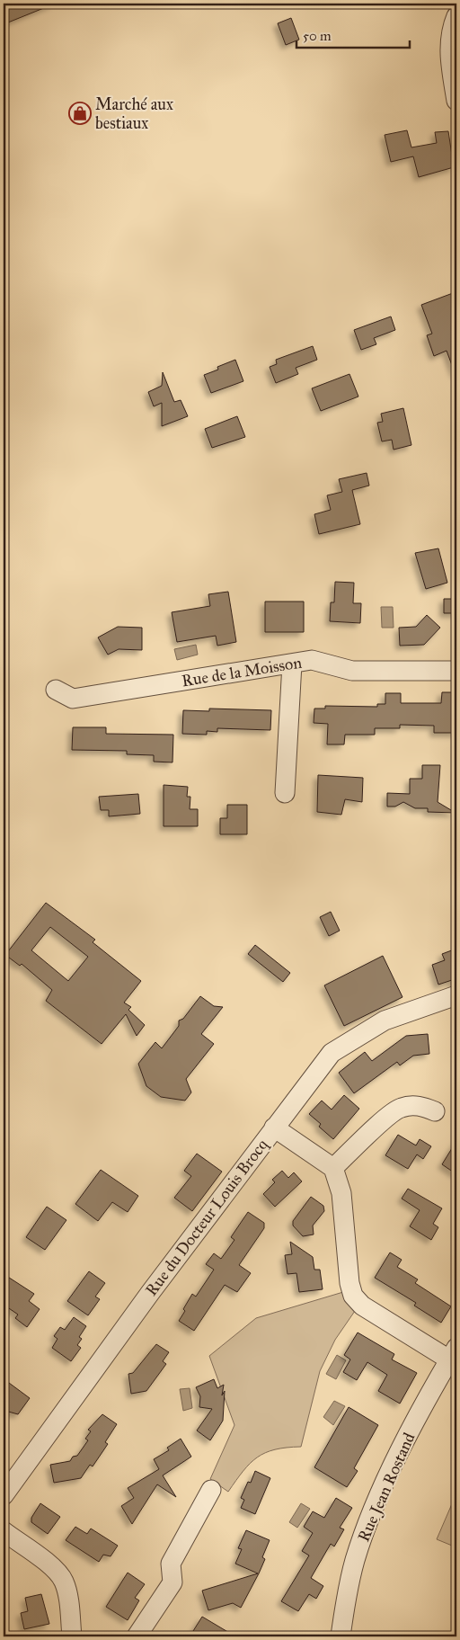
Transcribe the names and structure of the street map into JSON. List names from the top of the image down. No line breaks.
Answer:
{"streets":{"street":["Rue de la Moisson","Rue du Docteur Louis Brocq","Rue Jean Rostand"]},"places":{"shop":["Marché aux bestiaux"]},"scale_bar":"50 m"}
